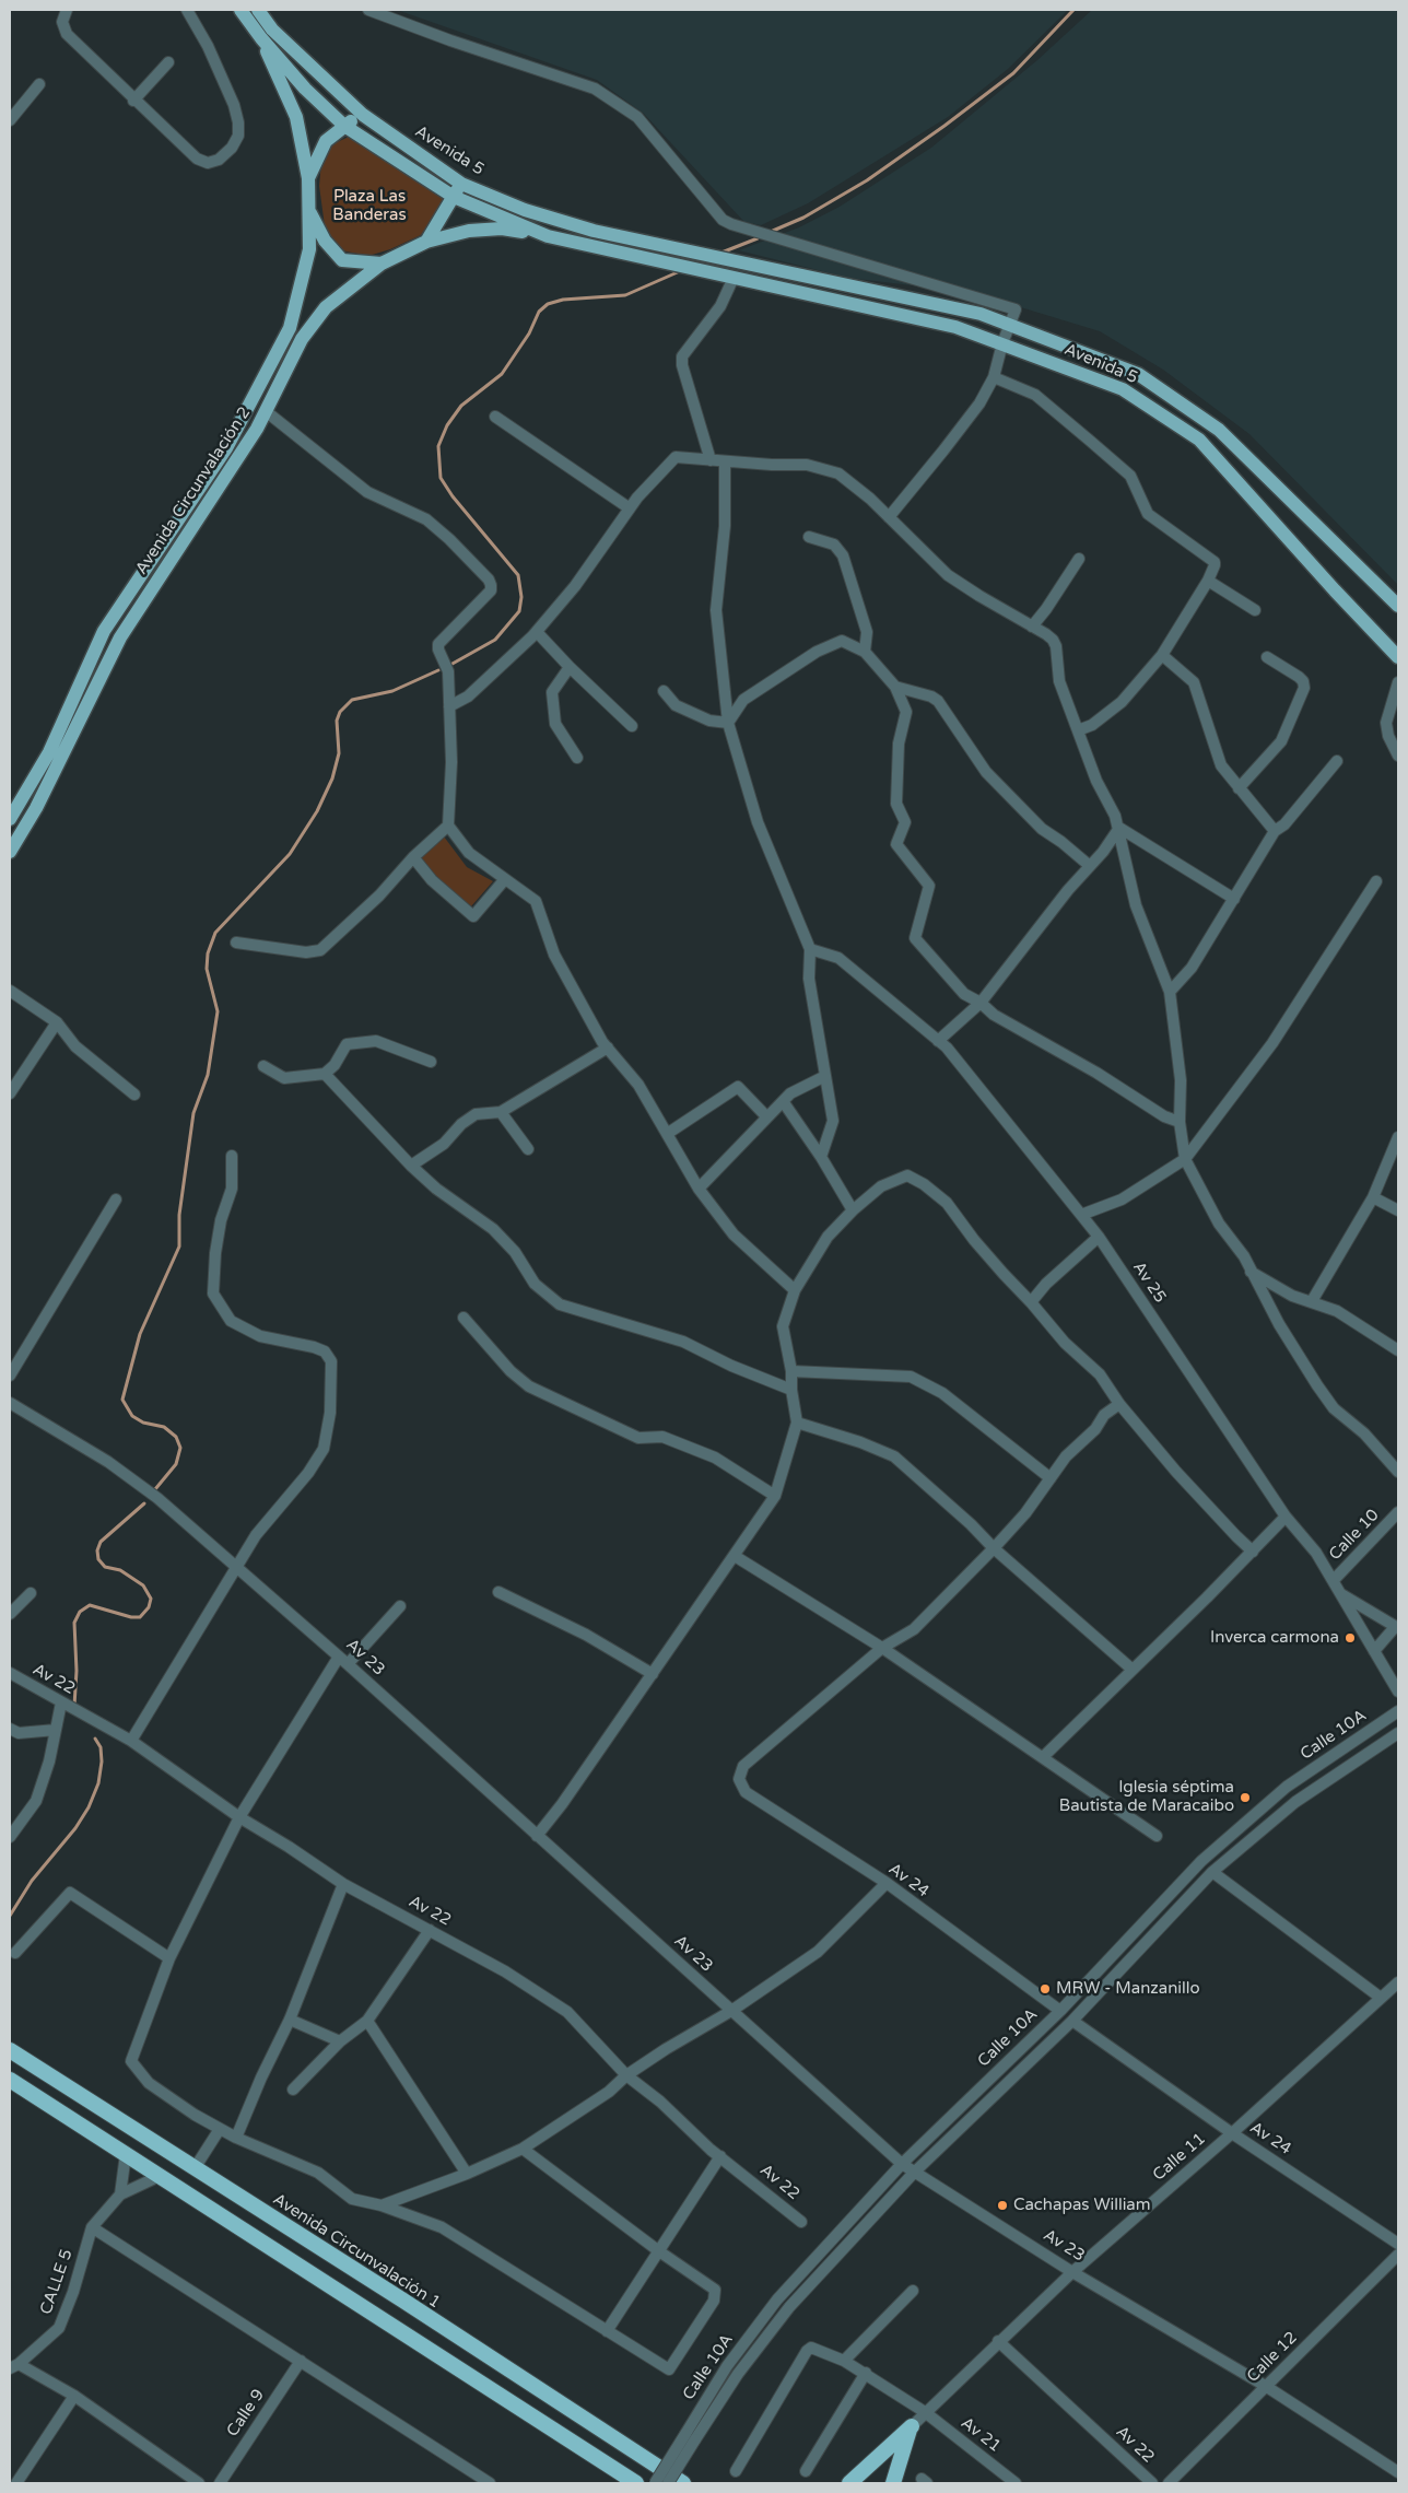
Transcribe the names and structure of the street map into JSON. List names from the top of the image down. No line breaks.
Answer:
{"streets":{"highway":["Avenida Circunvalación 1"],"main road":["Avenida 5","Avenida Circunvalación 2"],"street":["Av 25","Calle 10","Av 23","Av 22","Calle 10A","Av 24","Calle 11","CALLE 5","Calle 12","Calle 9","Av 21"]},"crossings":[["Avenida 5","Avenida Circunvalación 2"],["Av 25","Calle 10"],["Av 23","Calle 10A"],["Av 23","Calle 11"],["Av 23","Calle 12"],["Av 22","Calle 11"],["Calle 10A","Av 24"],["Av 24","Calle 11"],["Calle 11","Av 21"]],"parks":["Plaza Las Banderas"],"places":["Inverca carmona","Iglesia séptima Bautista de Maracaibo","MRW - Manzanillo","Cachapas William"]}
